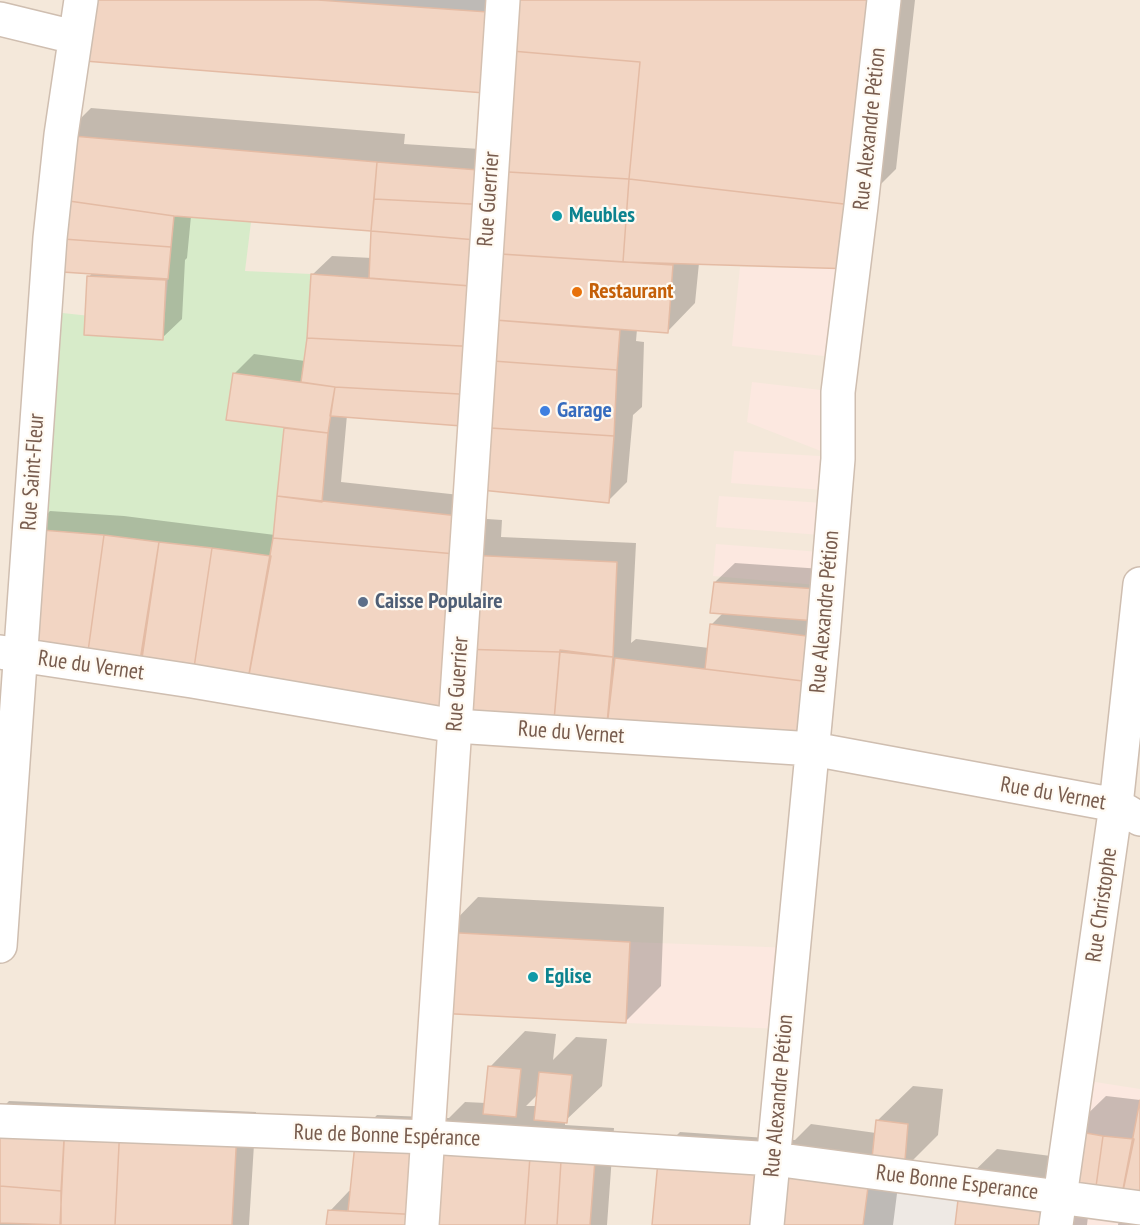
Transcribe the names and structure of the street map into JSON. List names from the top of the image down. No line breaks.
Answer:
{"streets":{"street":["Rue Alexandre Pétion","Rue Guerrier","Rue Saint-Fleur","Rue du Vernet","Rue Christophe","Rue de Bonne Espérance","Rue Bonne Esperance"]},"crossings":[["Rue Alexandre Pétion","Rue du Vernet"],["Rue Alexandre Pétion","Rue de Bonne Espérance"],["Rue Alexandre Pétion","Rue Bonne Esperance"],["Rue Guerrier","Rue du Vernet"],["Rue Guerrier","Rue de Bonne Espérance"],["Rue Saint-Fleur","Rue du Vernet"],["Rue du Vernet","Rue Christophe"],["Rue Christophe","Rue Bonne Esperance"],["Rue de Bonne Espérance","Rue Bonne Esperance"]],"places":["Meubles","Restaurant","Garage","Caisse Populaire","Eglise"]}
